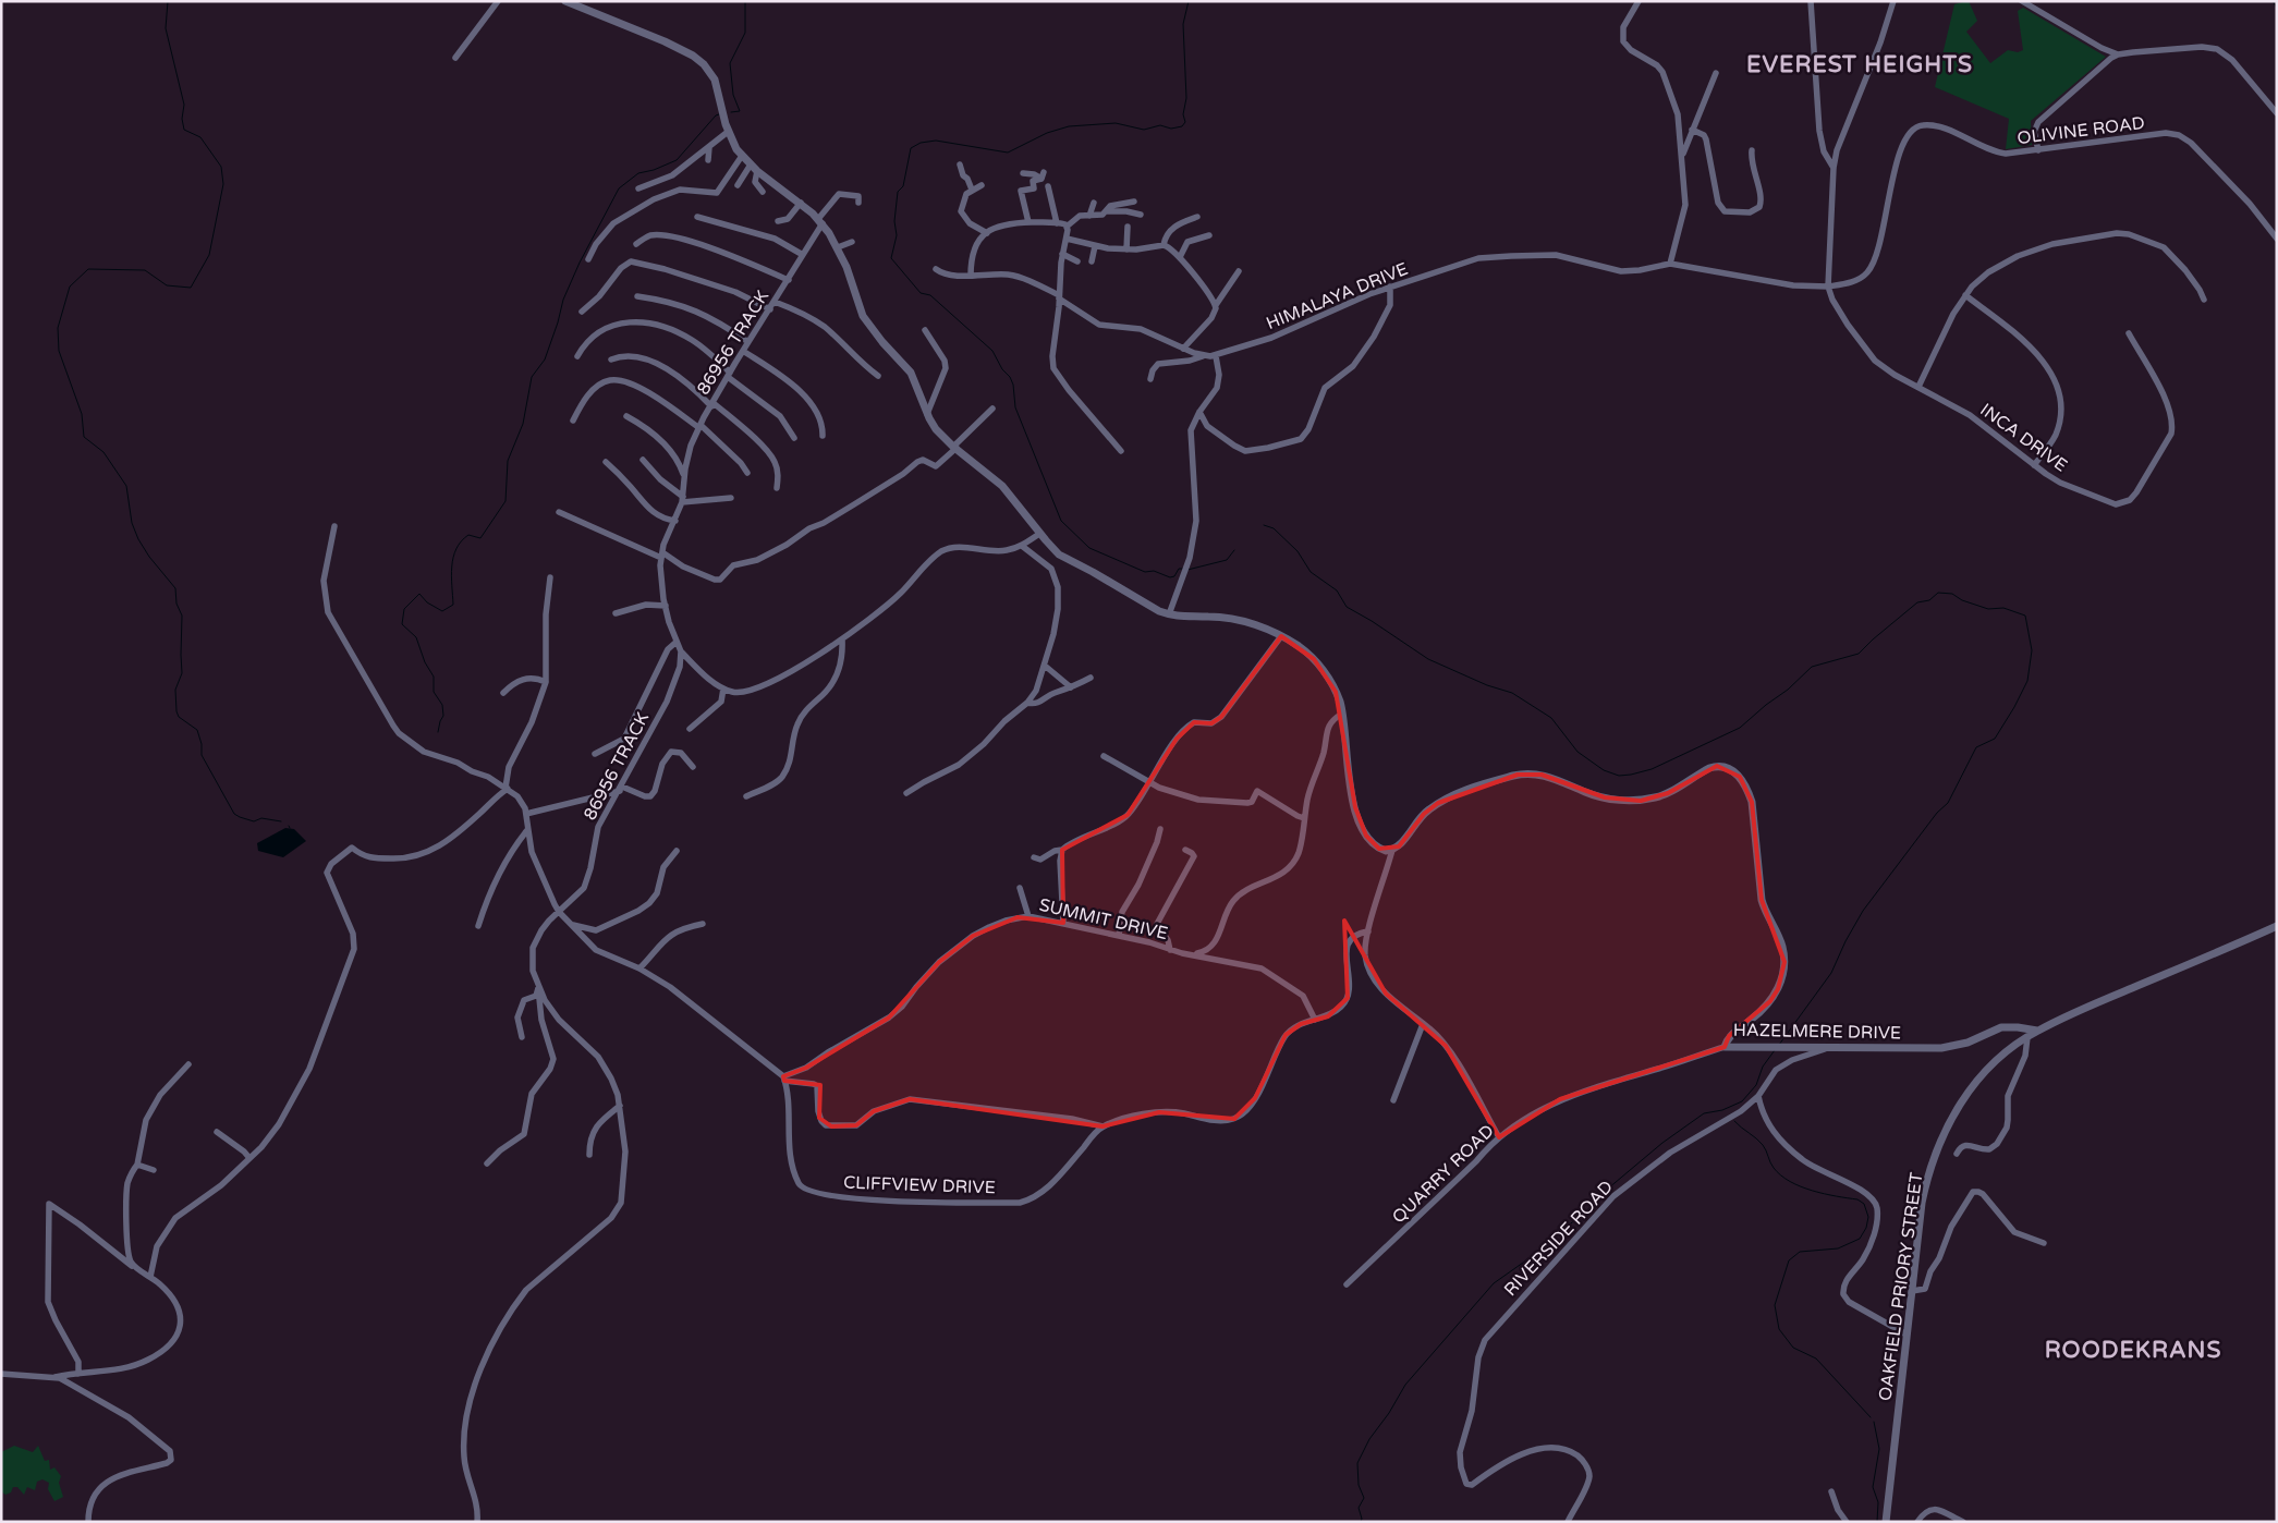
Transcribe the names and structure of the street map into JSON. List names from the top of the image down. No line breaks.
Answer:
{"streets":{"street":["OLIVINE ROAD","HIMALAYA DRIVE","86956 TRACK","INCA DRIVE","SUMMIT DRIVE","HAZELMERE DRIVE","QUARRY ROAD","CLIFFVIEW DRIVE","RIVERSIDE ROAD","OAKFIELD PRIORY STREET"]},"crossings":[["OLIVINE ROAD","HIMALAYA DRIVE"],["OLIVINE ROAD","INCA DRIVE"],["HIMALAYA DRIVE","INCA DRIVE"],["SUMMIT DRIVE","CLIFFVIEW DRIVE"],["HAZELMERE DRIVE","QUARRY ROAD"],["HAZELMERE DRIVE","RIVERSIDE ROAD"],["HAZELMERE DRIVE","OAKFIELD PRIORY STREET"]],"districts":["EVEREST HEIGHTS","ROODEKRANS"]}
